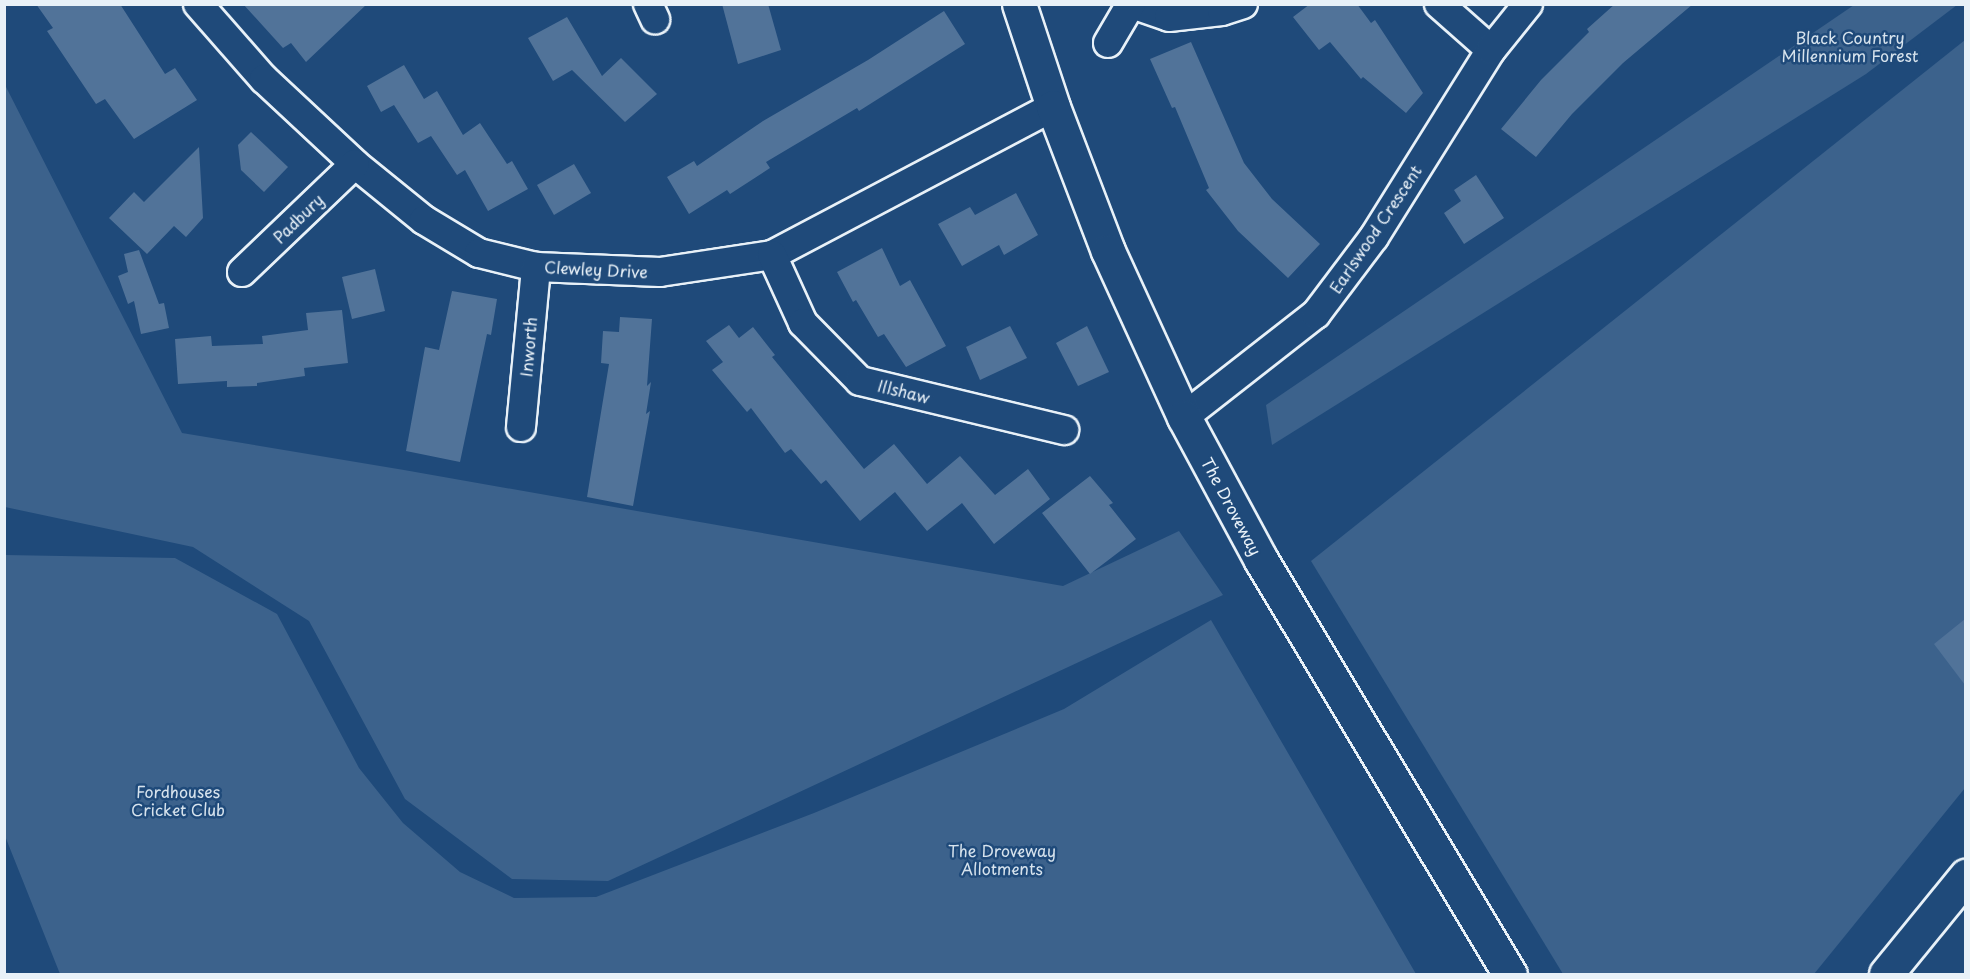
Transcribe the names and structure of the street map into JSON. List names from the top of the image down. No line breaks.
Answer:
{"streets":{"street":["Padbury","Earlswood Crescent","Clewley Drive","Inworth","Illshaw","The Droveway"]},"crossings":[["Padbury","Clewley Drive"],["Earlswood Crescent","The Droveway"],["Clewley Drive","Inworth"],["Clewley Drive","Illshaw"],["Clewley Drive","The Droveway"]],"parks":["Black Country Millennium Forest","Fordhouses Cricket Club","The Droveway Allotments"]}
